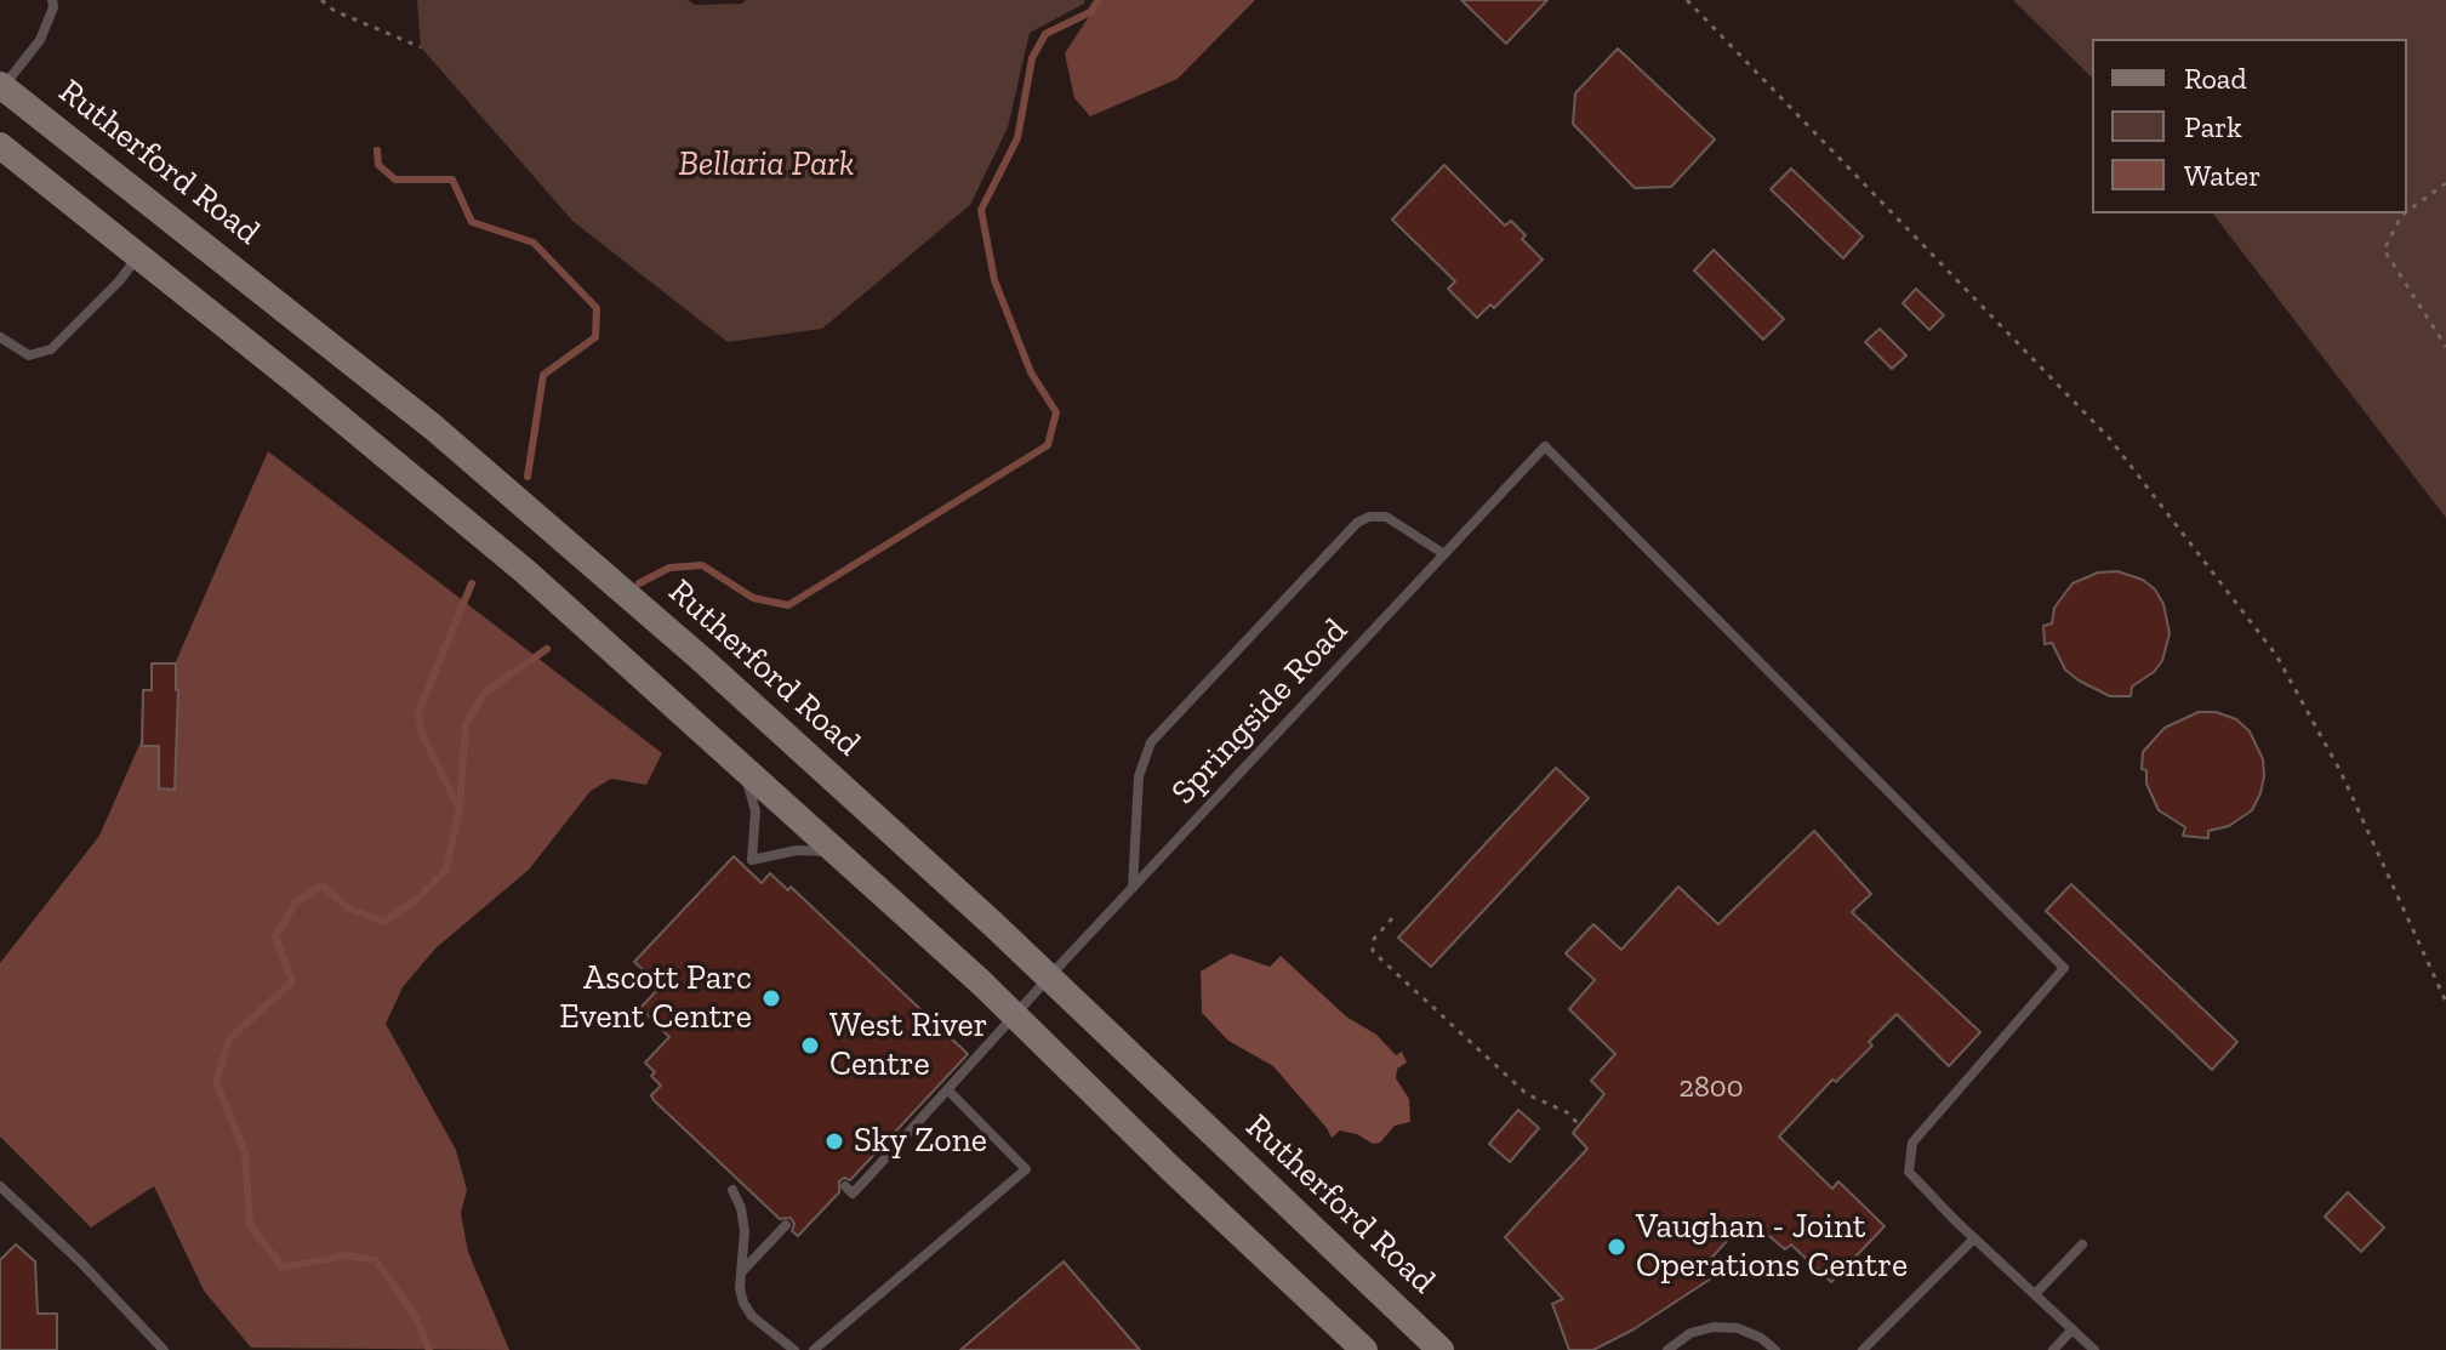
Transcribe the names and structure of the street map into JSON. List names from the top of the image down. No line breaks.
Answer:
{"streets":{"main road":["Rutherford Road"],"lane":["Springside Road"]},"crossings":[["Rutherford Road","Springside Road"]],"parks":["Bellaria Park"],"places":["Ascott Parc Event Centre","West River Centre","Sky Zone","Vaughan - Joint Operations Centre"],"house_numbers":["2800"],"legend":["Road","Park","Water"]}
